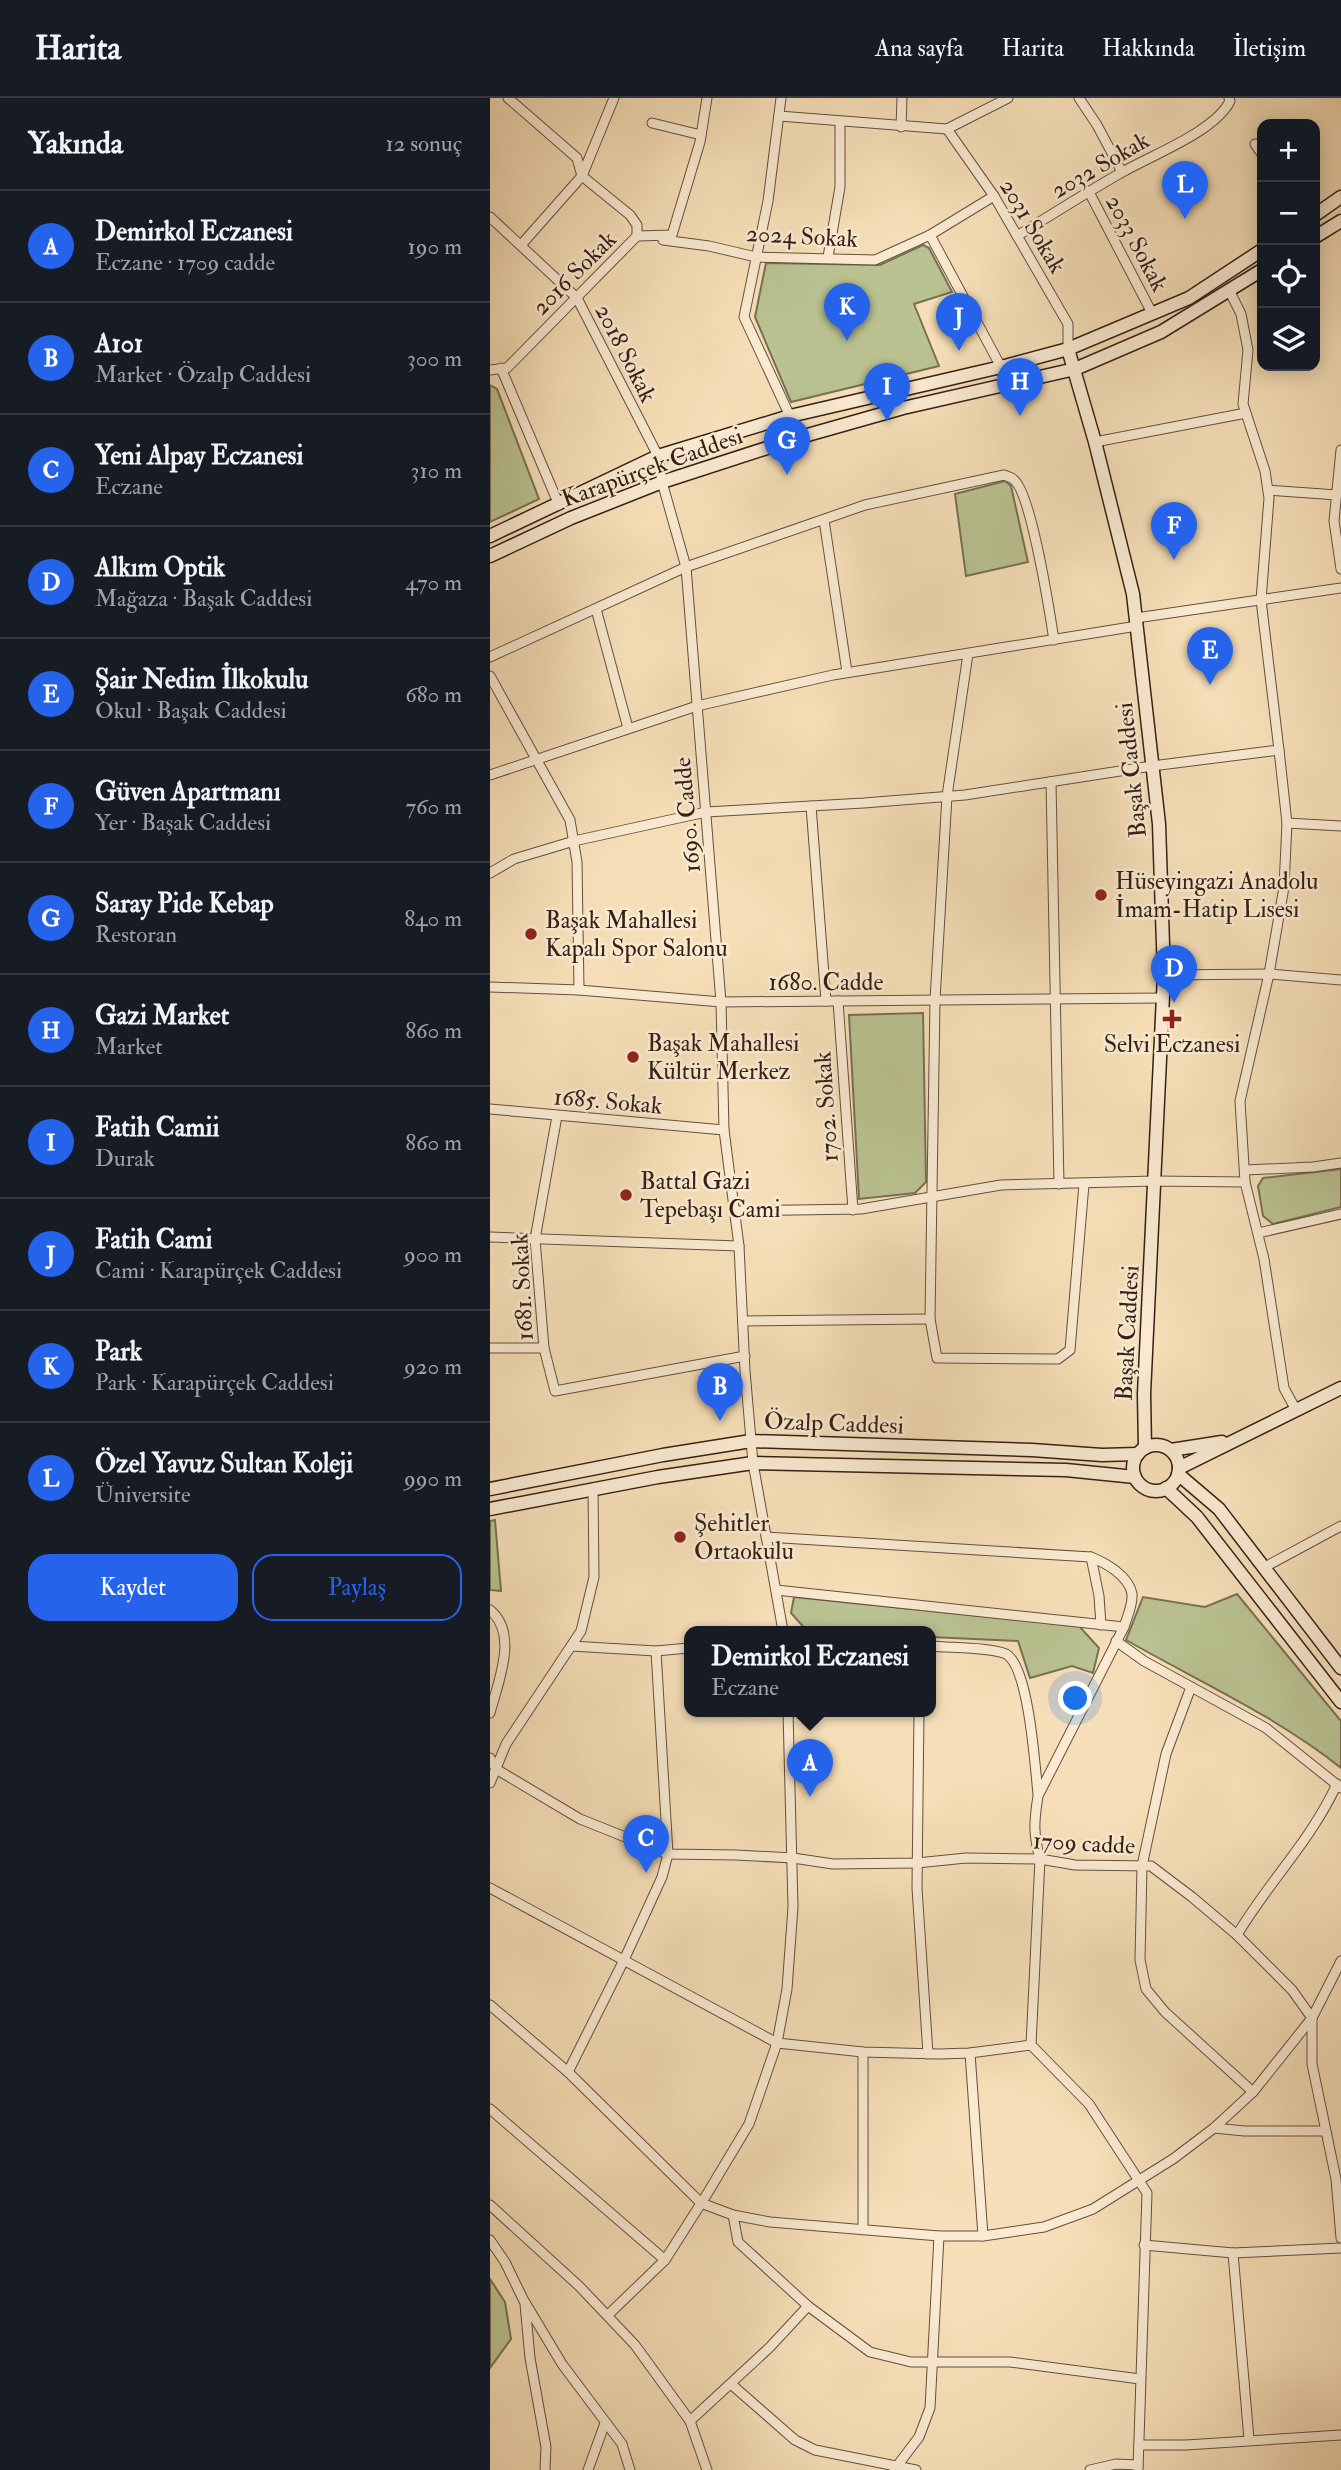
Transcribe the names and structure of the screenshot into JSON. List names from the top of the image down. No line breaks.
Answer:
{"streets":{"main road":["Karapürçek Caddesi","Başak Caddesi","Özalp Caddesi"],"street":["2032 Sokak","2031 Sokak","2024 Sokak","2033 Sokak","2016 Sokak","2018 Sokak","1690. Cadde","1680. Cadde","1685. Sokak","1702. Sokak","1681. Sokak","1709 cadde"]},"crossings":[["2032 Sokak","2031 Sokak"],["2032 Sokak","2033 Sokak"],["2031 Sokak","2024 Sokak"],["2031 Sokak","Karapürçek Caddesi"],["2031 Sokak","Başak Caddesi"],["2024 Sokak","2016 Sokak"],["2033 Sokak","Karapürçek Caddesi"],["2016 Sokak","2018 Sokak"],["2018 Sokak","Karapürçek Caddesi"],["2018 Sokak","1690. Cadde"],["Karapürçek Caddesi","Başak Caddesi"],["Karapürçek Caddesi","1690. Cadde"],["Başak Caddesi","1680. Cadde"],["Başak Caddesi","Özalp Caddesi"],["1690. Cadde","1680. Cadde"],["1690. Cadde","1685. Sokak"],["1690. Cadde","1681. Sokak"],["1690. Cadde","Özalp Caddesi"],["1680. Cadde","1702. Sokak"],["1685. Sokak","1681. Sokak"]],"places":{"other":["Hüseyingazi Anadolu İmam-Hatip Lisesi","Başak Mahallesi Kapalı Spor Salonu","Başak Mahallesi Kültür Merkez","Battal Gazi Tepebaşı Cami","Şehitler Ortaokulu"],"health":["Selvi Eczanesi"]},"page":{"header":"Harita","nav":["Ana sayfa","Harita","Hakkında","İletişim"],"heading":["Yakında","12 sonuç"],"map_buttons":["+","−"],"pins":["L","K","J","H","I","G","F","E","D","B","A","C"],"list":[{"mark":"A","name":"Demirkol Eczanesi","note":"Eczane · 1709 cadde","value":"190 m"},{"mark":"B","name":"A101","note":"Market · Özalp Caddesi","value":"300 m"},{"mark":"C","name":"Yeni Alpay Eczanesi","note":"Eczane","value":"310 m"},{"mark":"D","name":"Alkım Optik","note":"Mağaza · Başak Caddesi","value":"470 m"},{"mark":"E","name":"Şair Nedim İlkokulu","note":"Okul · Başak Caddesi","value":"680 m"},{"mark":"F","name":"Güven Apartmanı","note":"Yer · Başak Caddesi","value":"760 m"},{"mark":"G","name":"Saray Pide Kebap","note":"Restoran","value":"840 m"},{"mark":"H","name":"Gazi Market","note":"Market","value":"860 m"},{"mark":"I","name":"Fatih Camii","note":"Durak","value":"860 m"},{"mark":"J","name":"Fatih Cami","note":"Cami · Karapürçek Caddesi","value":"900 m"},{"mark":"K","name":"Park","note":"Park · Karapürçek Caddesi","value":"920 m"},{"mark":"L","name":"Özel Yavuz Sultan Koleji","note":"Üniversite","value":"990 m"}],"buttons":["Kaydet","Paylaş"],"popup":["Demirkol Eczanesi","Eczane"]}}
